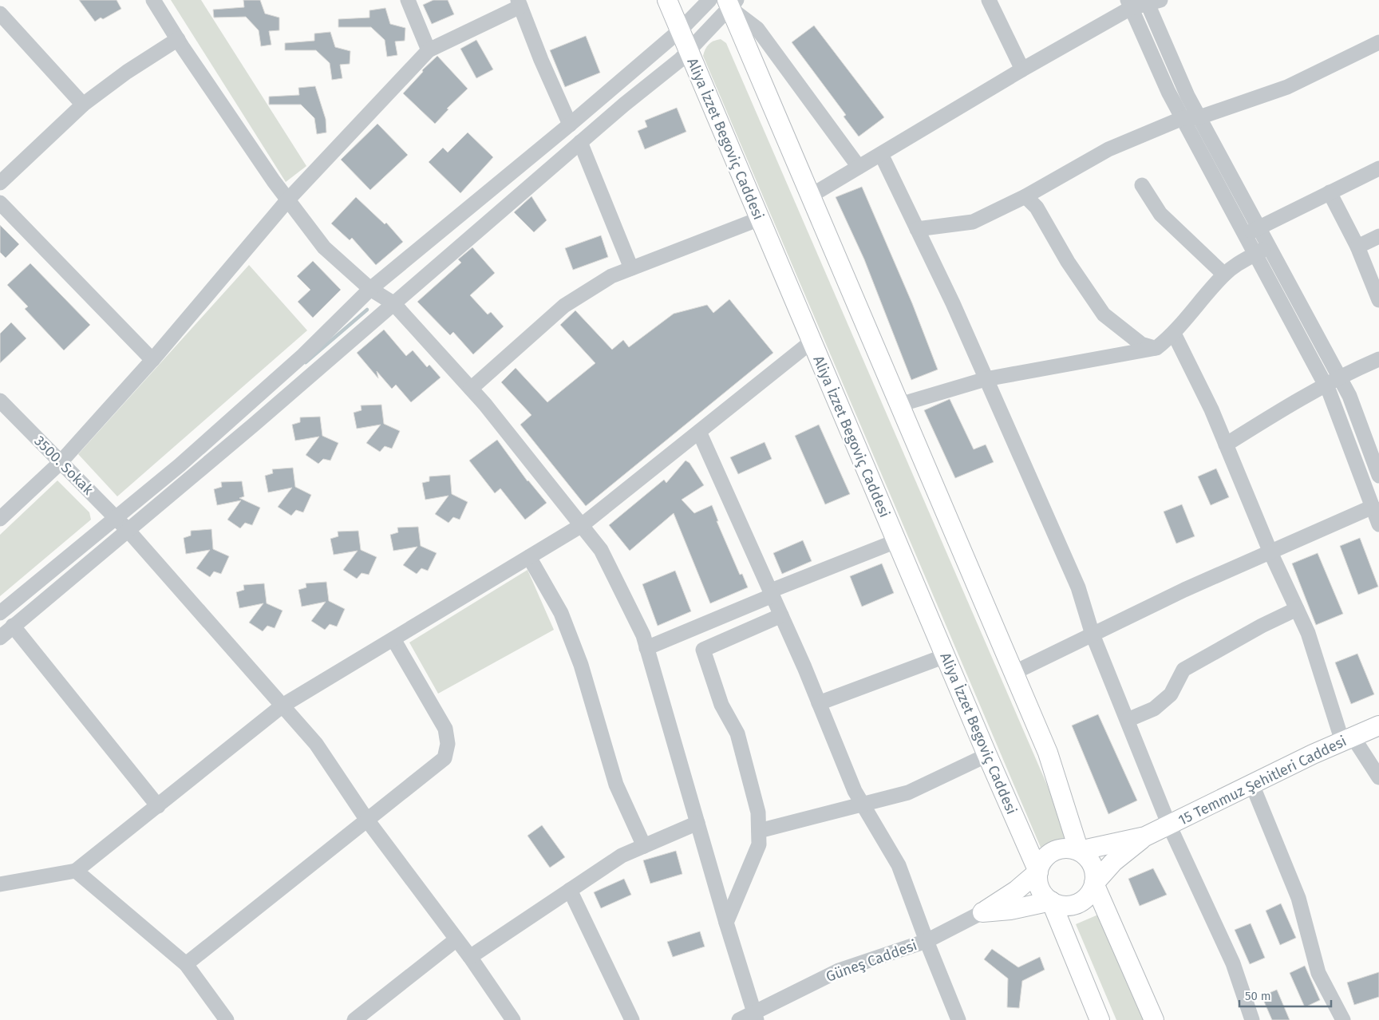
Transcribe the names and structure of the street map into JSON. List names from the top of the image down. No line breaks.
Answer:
{"streets":{"main road":["Aliya İzzet Begoviç Caddesi","15 Temmuz Şehitleri Caddesi"],"street":["3500. Sokak","Güneş Caddesi"]},"scale_bar":"50 m"}
